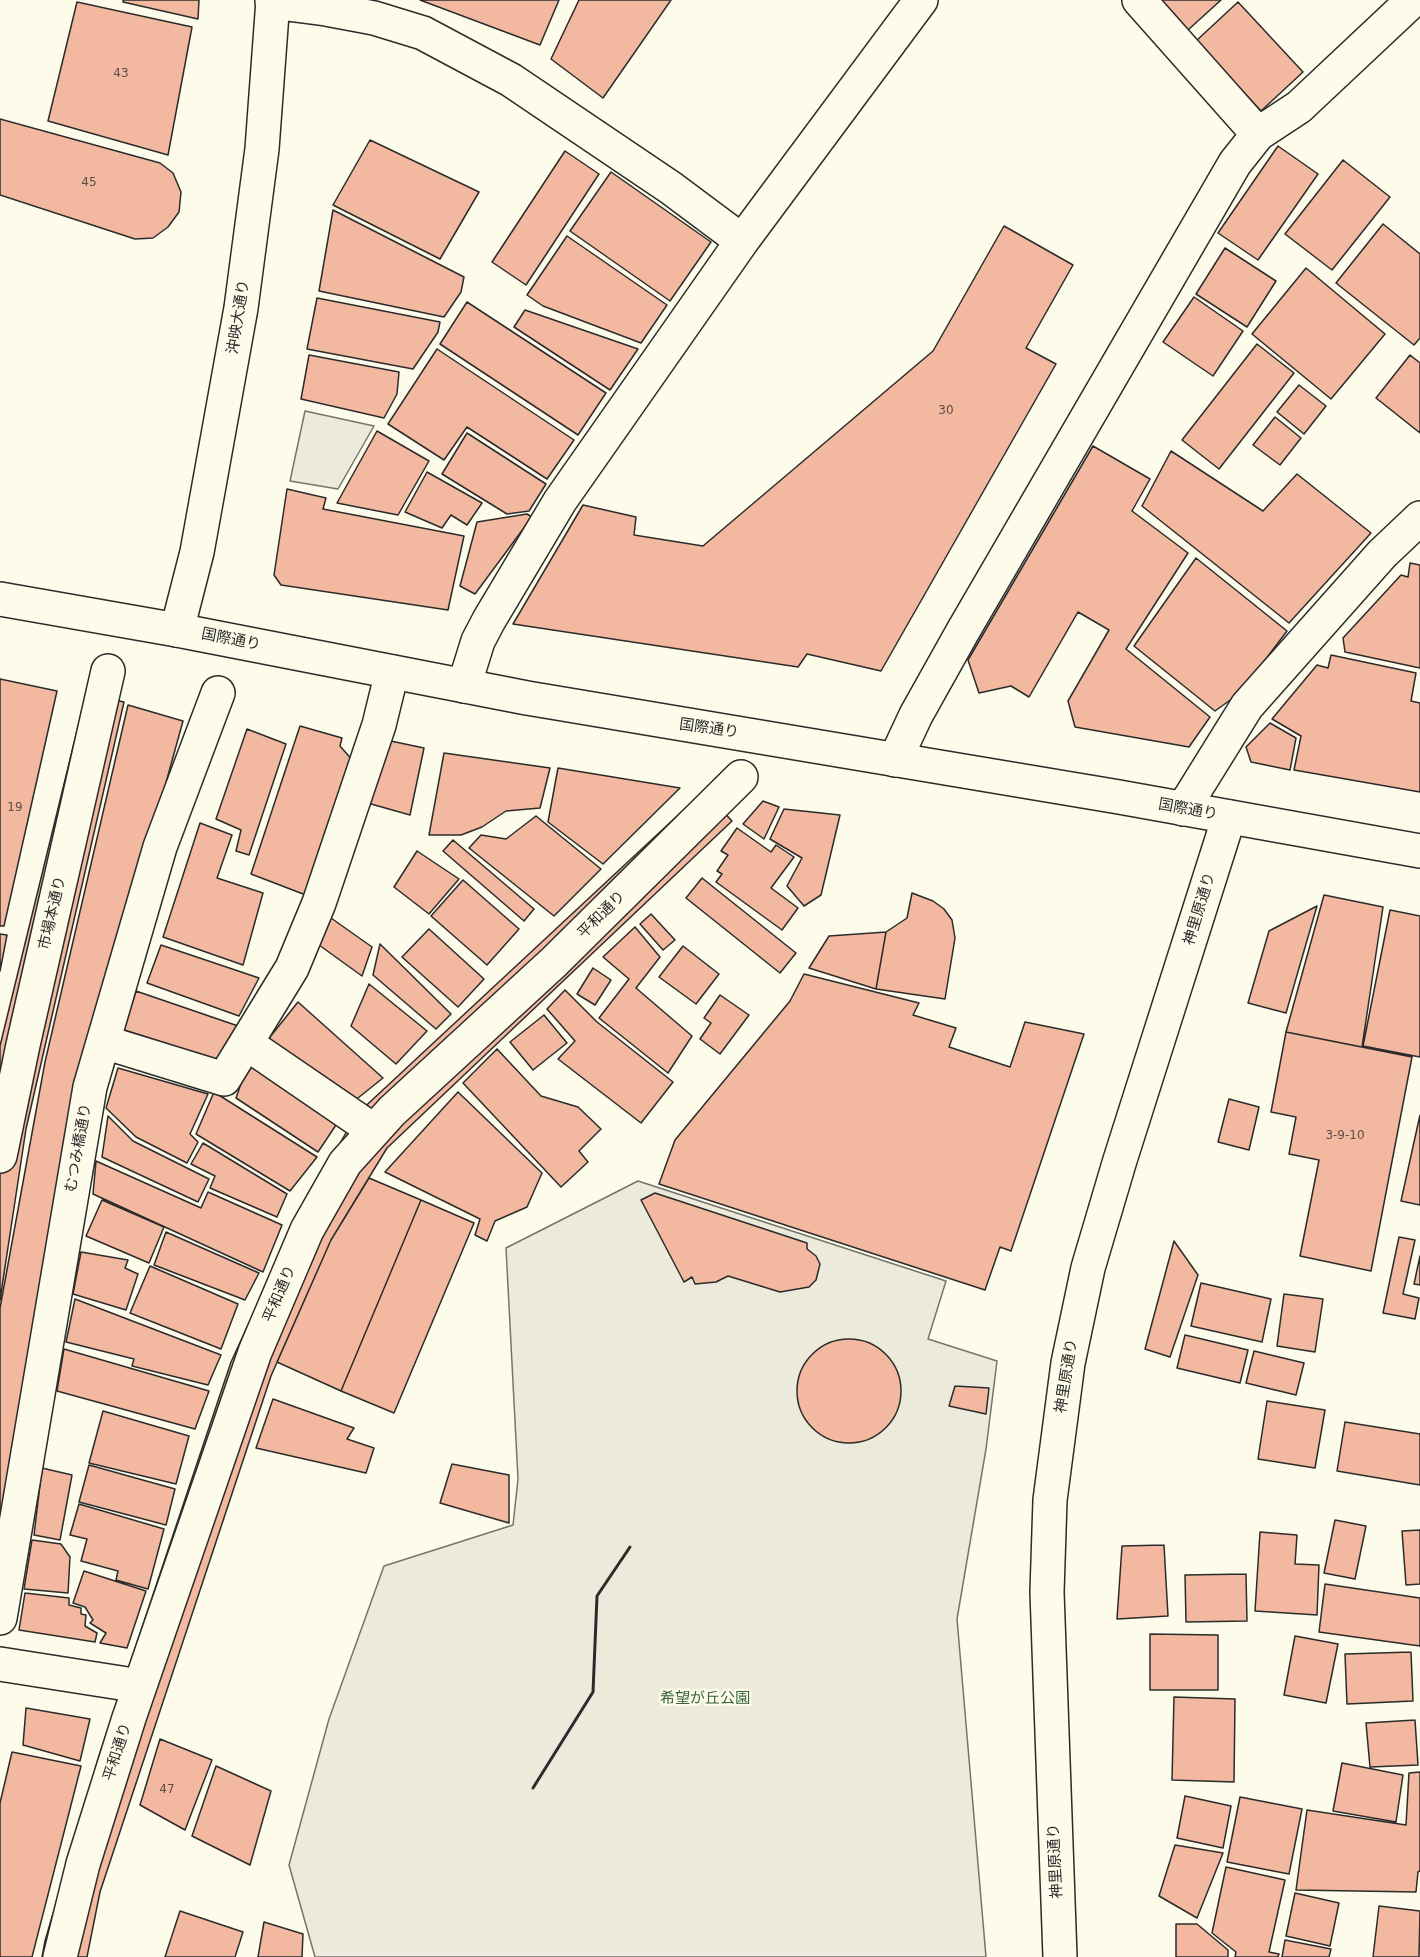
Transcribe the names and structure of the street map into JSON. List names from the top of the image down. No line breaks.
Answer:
{"streets":{"street":["沖映大通り","国際通り","神里原通り","市場本通り","平和通り","むつみ橋通り"]},"crossings":[["沖映大通り","国際通り"],["国際通り","神里原通り"]],"parks":["希望が丘公園"],"house_numbers":["43","45","30","19","3-9-10","47"]}
